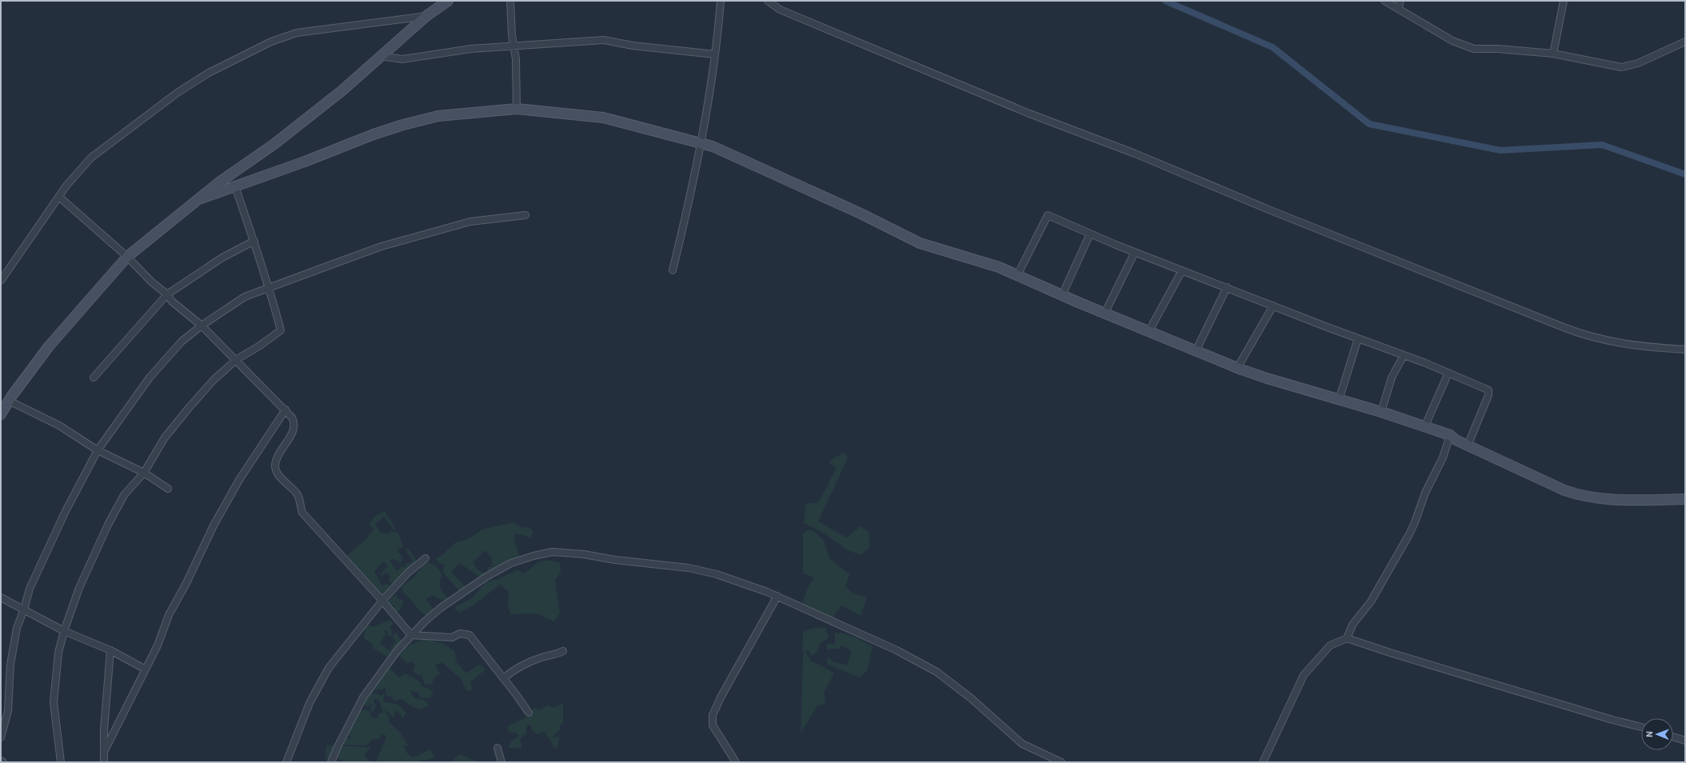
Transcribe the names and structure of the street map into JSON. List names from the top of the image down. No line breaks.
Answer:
{"north":"left"}
